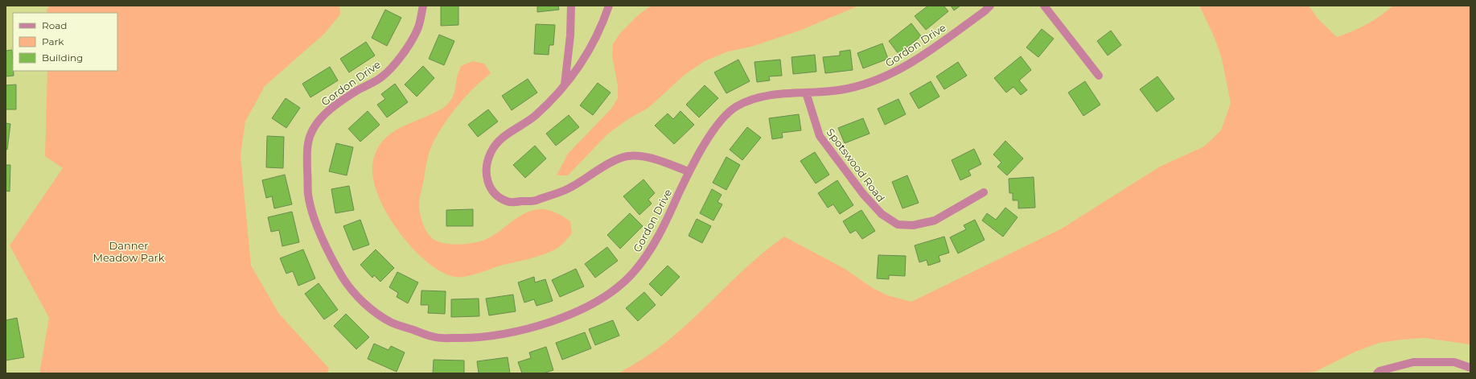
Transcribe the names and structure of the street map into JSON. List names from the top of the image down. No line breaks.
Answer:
{"streets":{"street":["Gordon Drive","Spotswood Road"]},"crossings":[["Gordon Drive","Spotswood Road"]],"parks":["Danner Meadow Park"],"legend":["Road","Park","Building"]}
